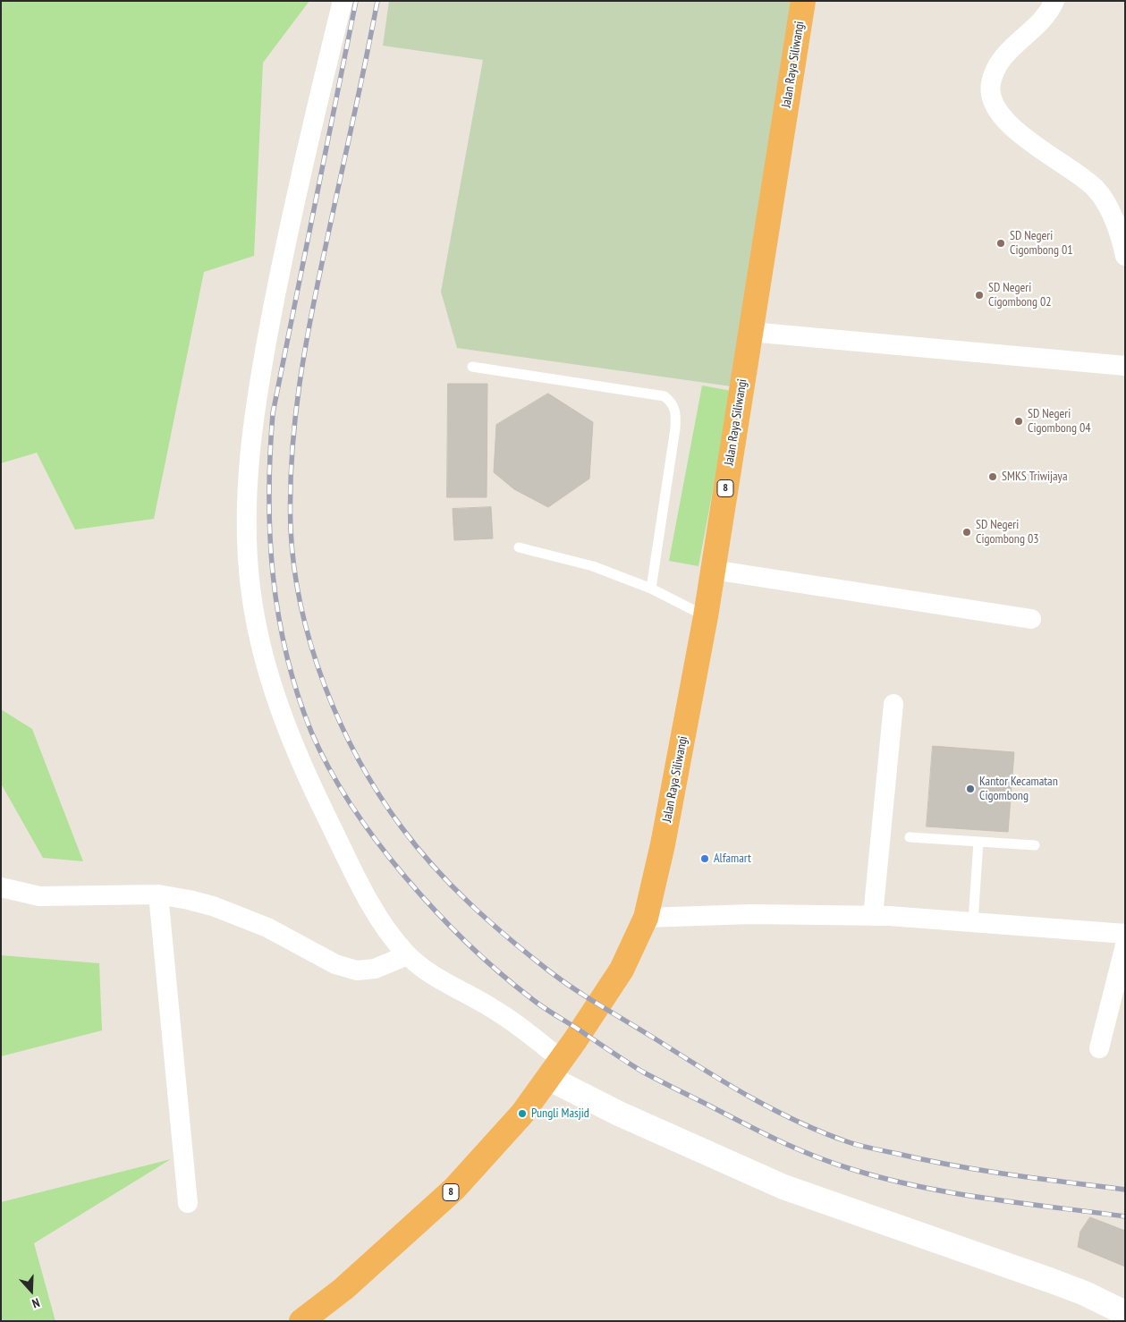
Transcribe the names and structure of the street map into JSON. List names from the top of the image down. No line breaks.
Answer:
{"streets":{"highway":["Jalan Raya Siliwangi","8"]},"crossings":[["Jalan Raya Siliwangi","8"]],"places":["SD Negeri Cigombong 01","SD Negeri Cigombong 02","SD Negeri Cigombong 04","SMKS Triwijaya","SD Negeri Cigombong 03","Kantor Kecamatan Cigombong","Alfamart","Pungli Masjid"],"north":"bottom"}
